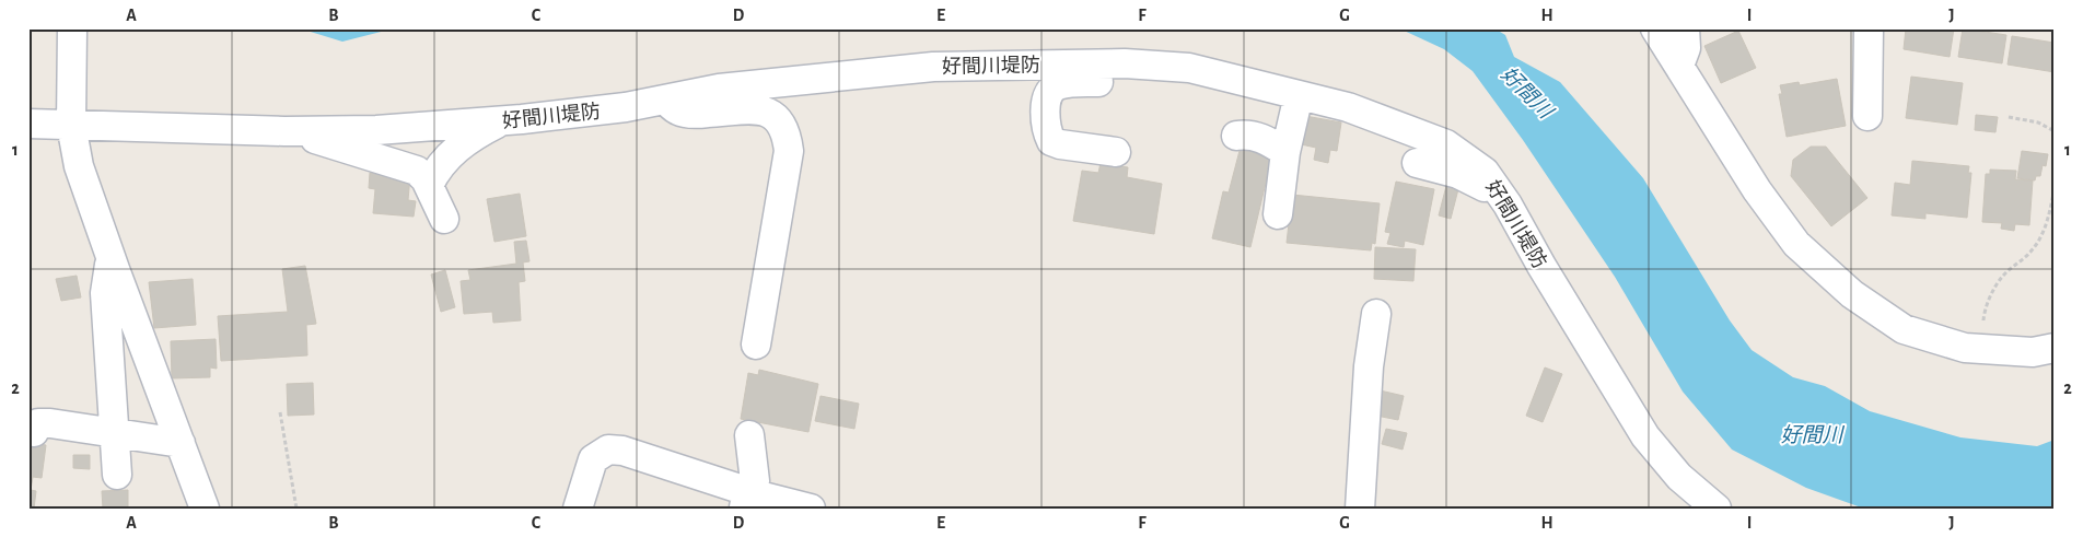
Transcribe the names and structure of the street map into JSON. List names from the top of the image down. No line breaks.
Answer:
{"streets":{"street":["好間川堤防"]},"water":["好間川"],"grid":{"columns":["A","B","C","D","E","F","G","H","I","J"],"rows":["1","2"]}}
